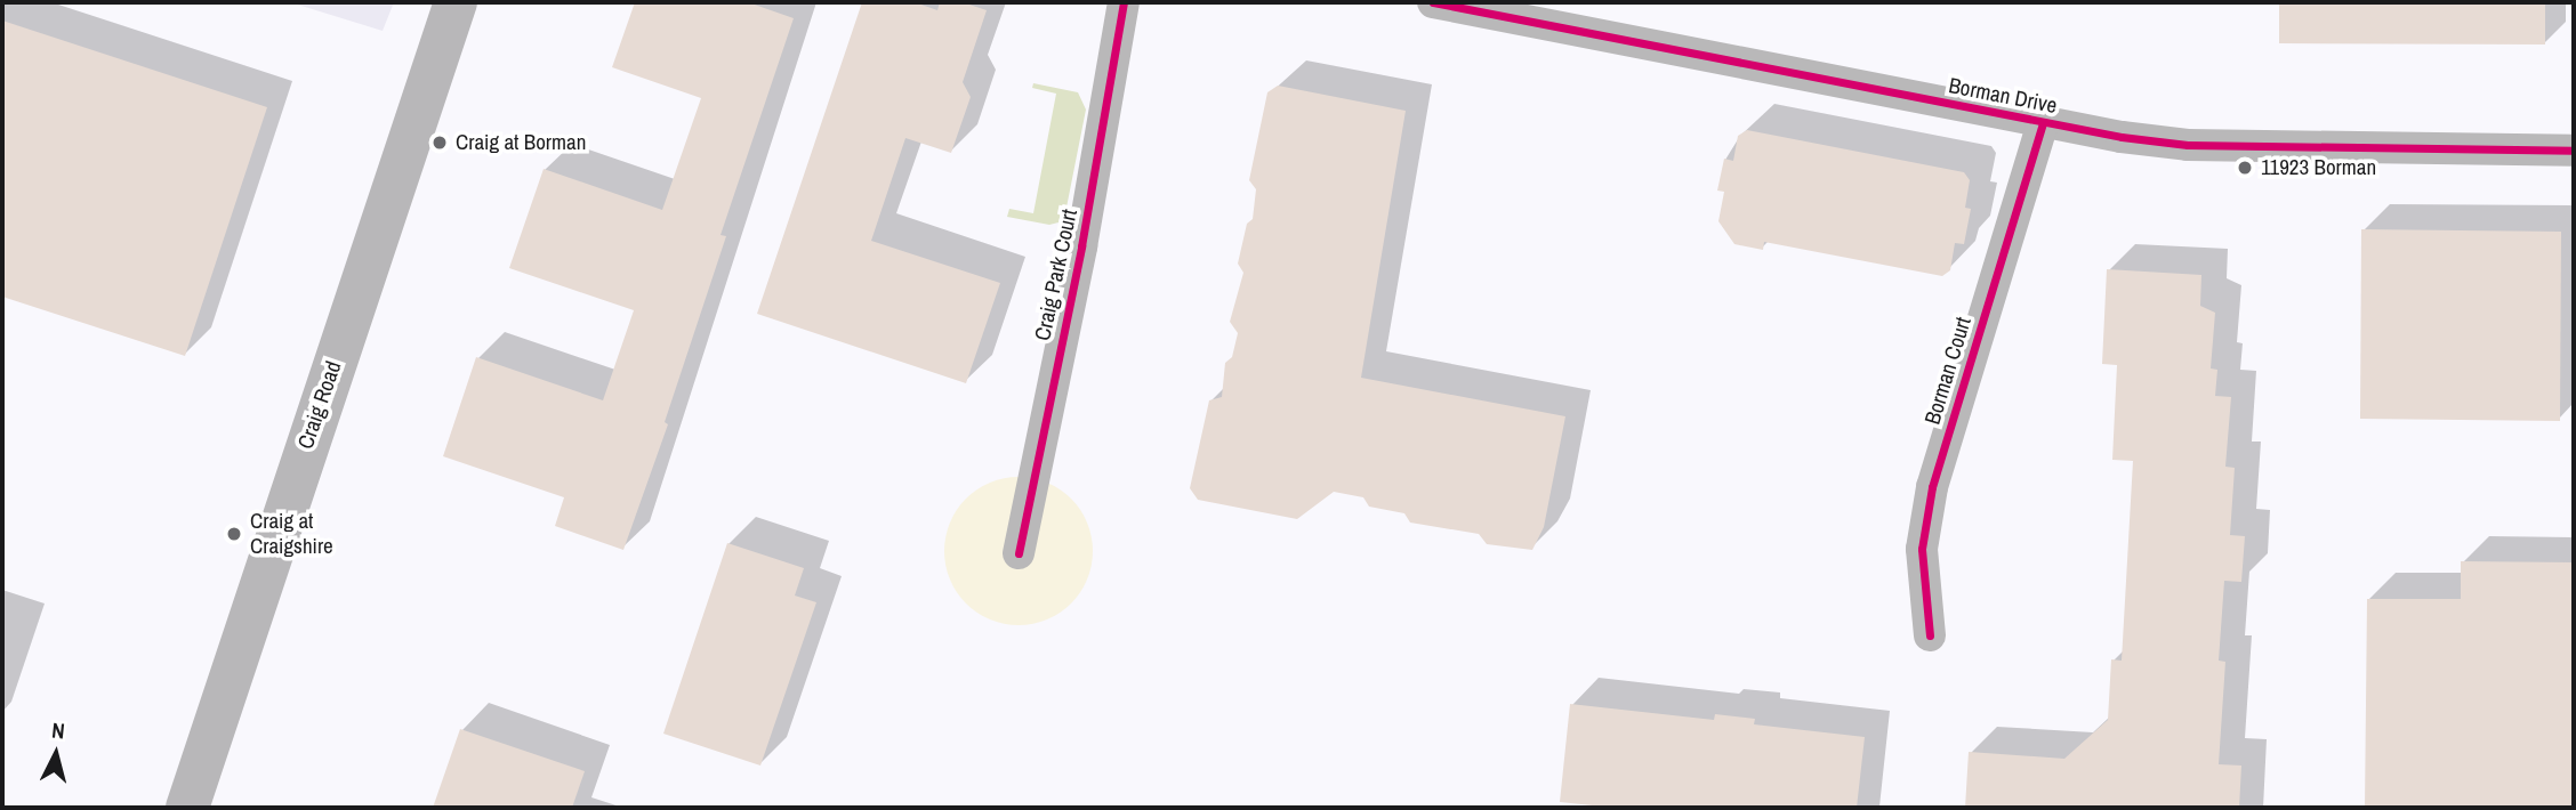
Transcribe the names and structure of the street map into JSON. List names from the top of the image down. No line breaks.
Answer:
{"streets":{"main road":["Craig Road"],"street":["Borman Drive","Craig Park Court","Borman Court"]},"crossings":[["Borman Drive","Borman Court"]],"places":["Craig at Borman","11923 Borman","Craig at Craigshire"],"north":"top"}
